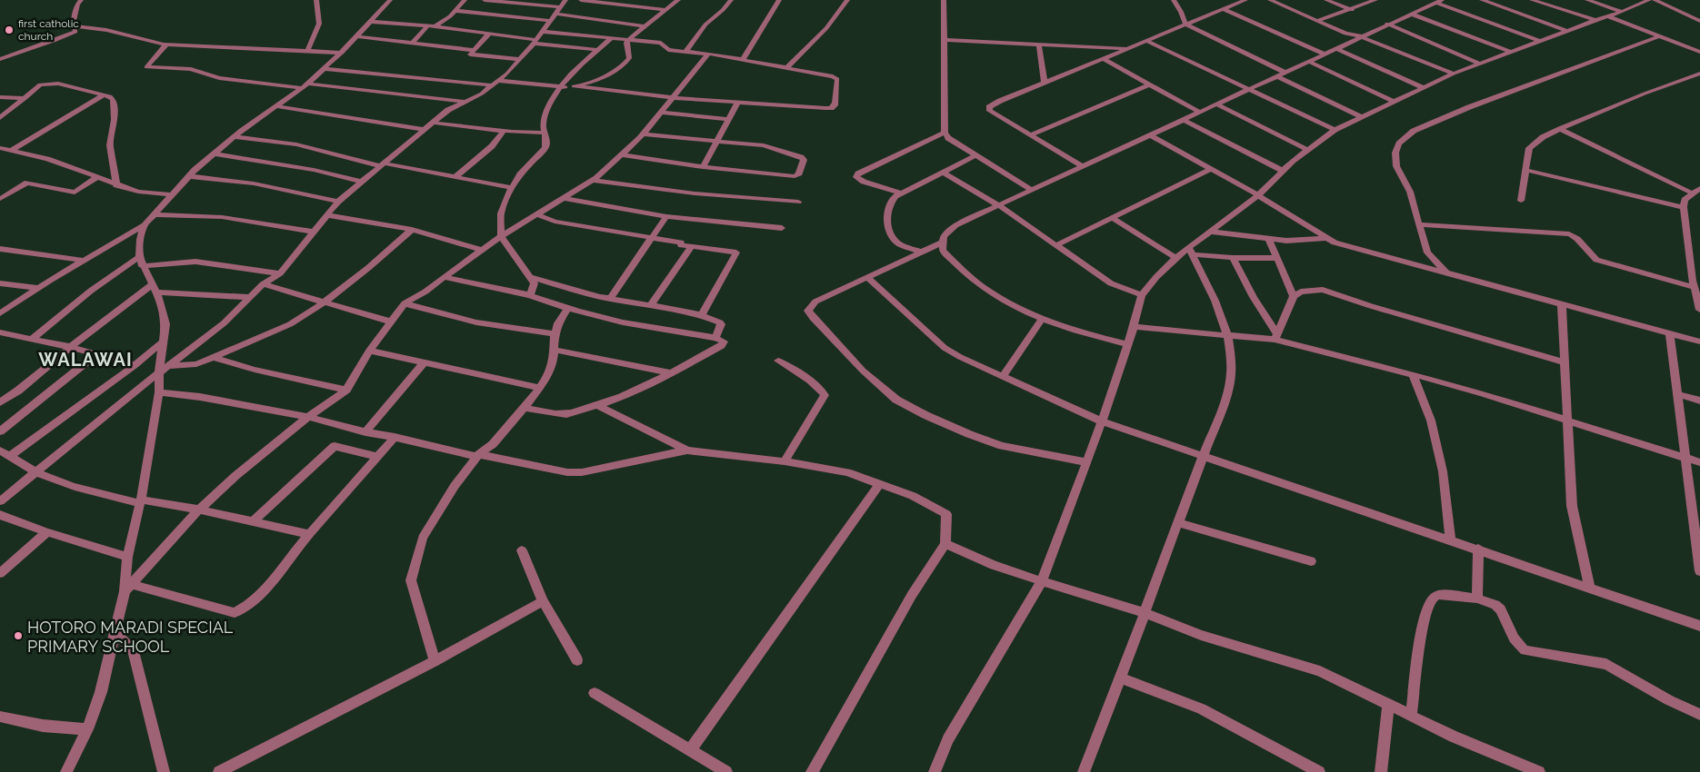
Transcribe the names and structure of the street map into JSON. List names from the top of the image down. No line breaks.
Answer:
{"districts":["WALAWAI"],"places":["first catholic church","HOTORO MARADI SPECIAL PRIMARY SCHOOL"]}
